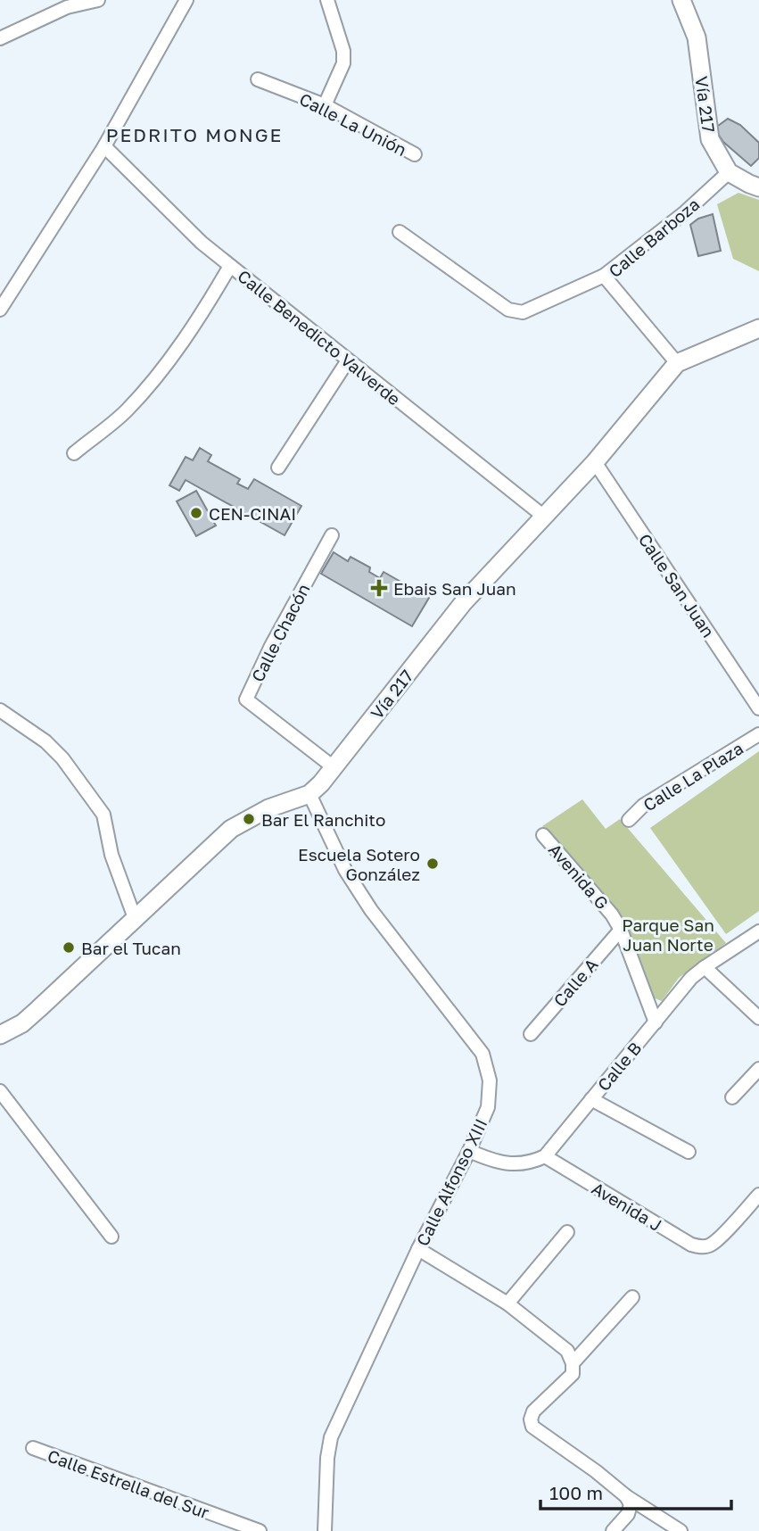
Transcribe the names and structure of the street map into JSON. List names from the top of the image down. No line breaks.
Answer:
{"streets":{"main road":["Vía 217"],"street":["Calle La Unión","Calle Barboza","Calle Benedicto Valverde","Calle San Juan","Calle Chacón","Calle La Plaza","Avenida G","Calle A","Calle B","Calle Alfonso XIII","Avenida J","Calle Estrella del Sur"]},"crossings":[["Vía 217","Calle Barboza"],["Vía 217","Calle Benedicto Valverde"],["Vía 217","Calle San Juan"],["Vía 217","Calle Chacón"],["Vía 217","Calle Alfonso XIII"],["Avenida G","Calle A"],["Avenida G","Calle B"],["Calle B","Avenida J"]],"districts":["PEDRITO MONGE"],"parks":["Parque San Juan Norte"],"places":{"other":["CEN-CINAI","Bar El Ranchito","Escuela Sotero González","Bar el Tucan"],"health":["Ebais San Juan"]},"scale_bar":"100 m"}
